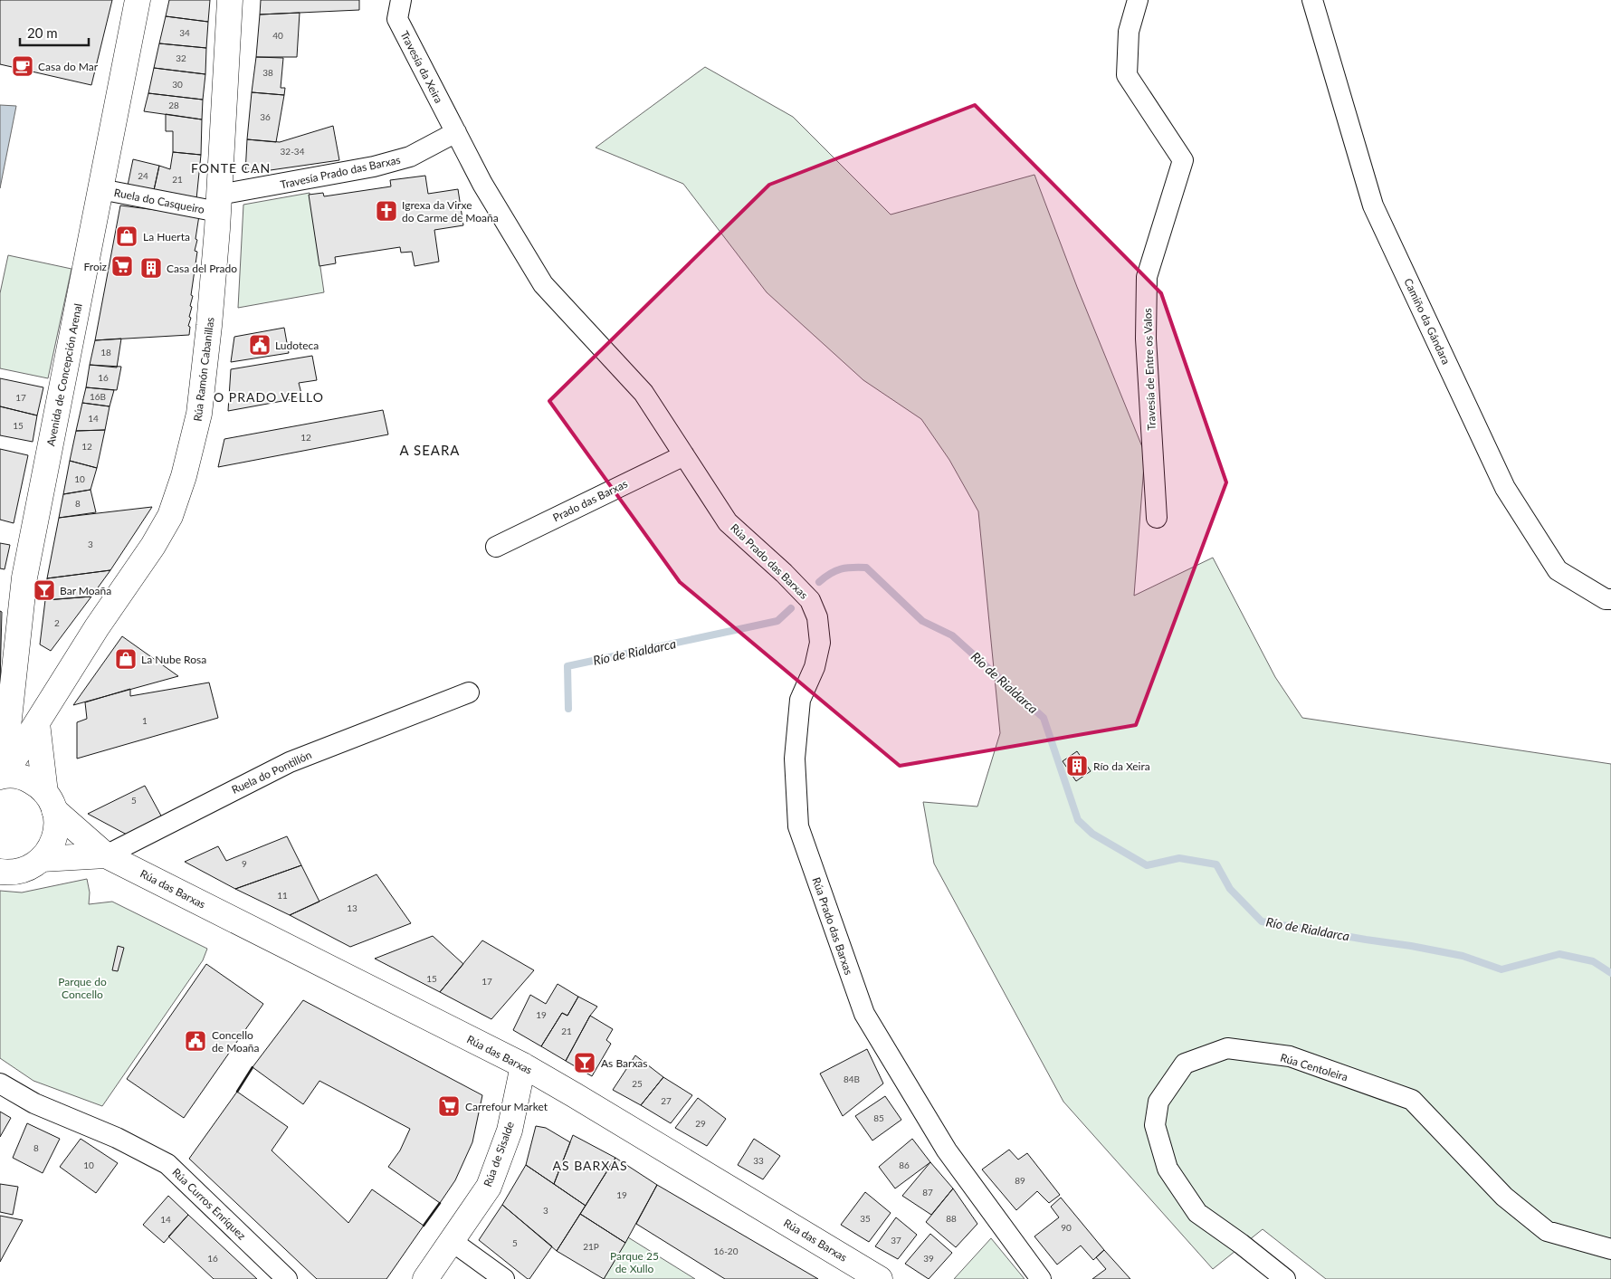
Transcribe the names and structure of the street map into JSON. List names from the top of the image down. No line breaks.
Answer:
{"streets":{"street":["Travesía da Xeira","Travesía Prado das Barxas","Ruela do Casqueiro","Camiño da Gándara","Rúa Ramón Cabanillas","Travesía de Entre os Valos","Avenida de Concepción Arenal","Prado das Barxas","Rúa Prado das Barxas","Ruela do Pontillón","Rúa das Barxas","Rúa Centoleira","Rúa de Sisalde","Rúa Curros Enríquez"]},"crossings":[["Travesía da Xeira","Travesía Prado das Barxas"],["Travesía da Xeira","Rúa Prado das Barxas"],["Travesía Prado das Barxas","Ruela do Casqueiro"],["Travesía Prado das Barxas","Rúa Ramón Cabanillas"],["Travesía Prado das Barxas","Rúa Prado das Barxas"],["Ruela do Casqueiro","Rúa Ramón Cabanillas"],["Ruela do Casqueiro","Avenida de Concepción Arenal"],["Rúa Ramón Cabanillas","Rúa das Barxas"],["Prado das Barxas","Rúa Prado das Barxas"],["Ruela do Pontillón","Rúa das Barxas"],["Rúa das Barxas","Rúa de Sisalde"]],"districts":["FONTE CAN","O PRADO VELLO","A SEARA","AS BARXAS"],"water":["Río de Rialdarca"],"parks":["Parque do Concello","Parque 25 de Xullo"],"places":{"cafe":["Casa do Mar"],"church":["Igrexa da Virxe do Carme de Moaña"],"shop":["La Huerta","La Nube Rosa"],"supermarket":["Froiz","Carrefour Market"],"building":["Casa del Prado","Río da Xeira"],"public building":["Ludoteca","Concello de Moaña"],"bar":["Bar Moaña","As Barxas"]},"house_numbers":["34","40","32","38","30","28","36","32-34","24","21","18","16","16B","17","14","15","12","12","10","8","3","2","1","5","9","11","13","15","17","19","21","84B","25","27","85","29","8","33","10","86","89","87","19","3","35","88","14","90","37","5","21P","16-20","16","39"],"scale_bar":"20 m"}
